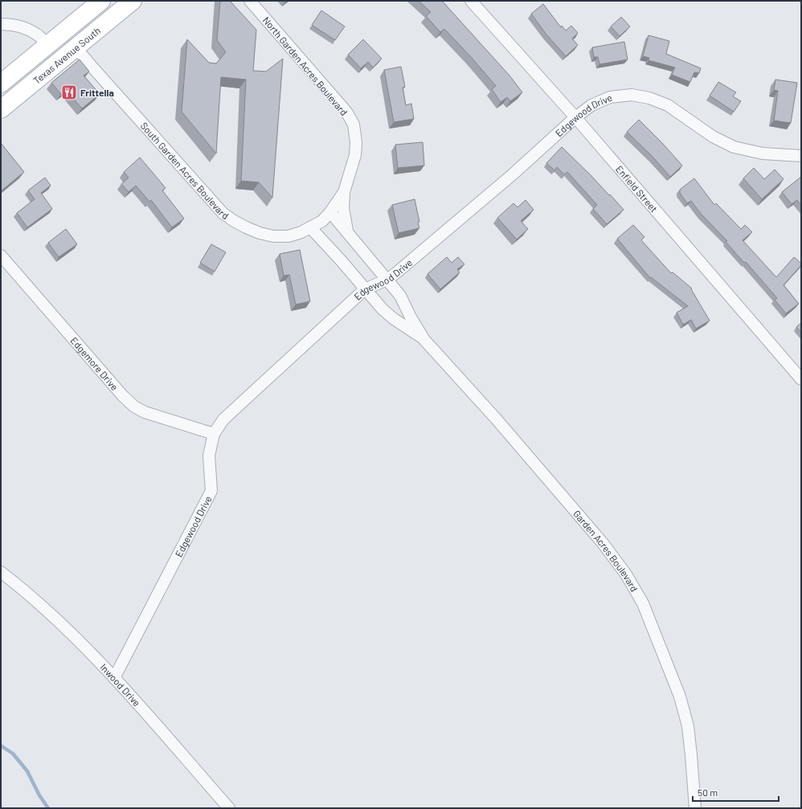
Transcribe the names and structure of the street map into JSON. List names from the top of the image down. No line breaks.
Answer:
{"streets":{"main road":["Texas Avenue South"],"street":["North Garden Acres Boulevard","Edgewood Drive","South Garden Acres Boulevard","Enfield Street","Edgemore Drive","Garden Acres Boulevard","Inwood Drive"]},"crossings":[["Texas Avenue South","South Garden Acres Boulevard"],["North Garden Acres Boulevard","South Garden Acres Boulevard"],["North Garden Acres Boulevard","Garden Acres Boulevard"],["Edgewood Drive","Enfield Street"],["Edgewood Drive","Edgemore Drive"],["Edgewood Drive","Garden Acres Boulevard"],["Edgewood Drive","Inwood Drive"],["South Garden Acres Boulevard","Garden Acres Boulevard"]],"places":{"restaurant":["Frittella"]},"scale_bar":"50 m"}
